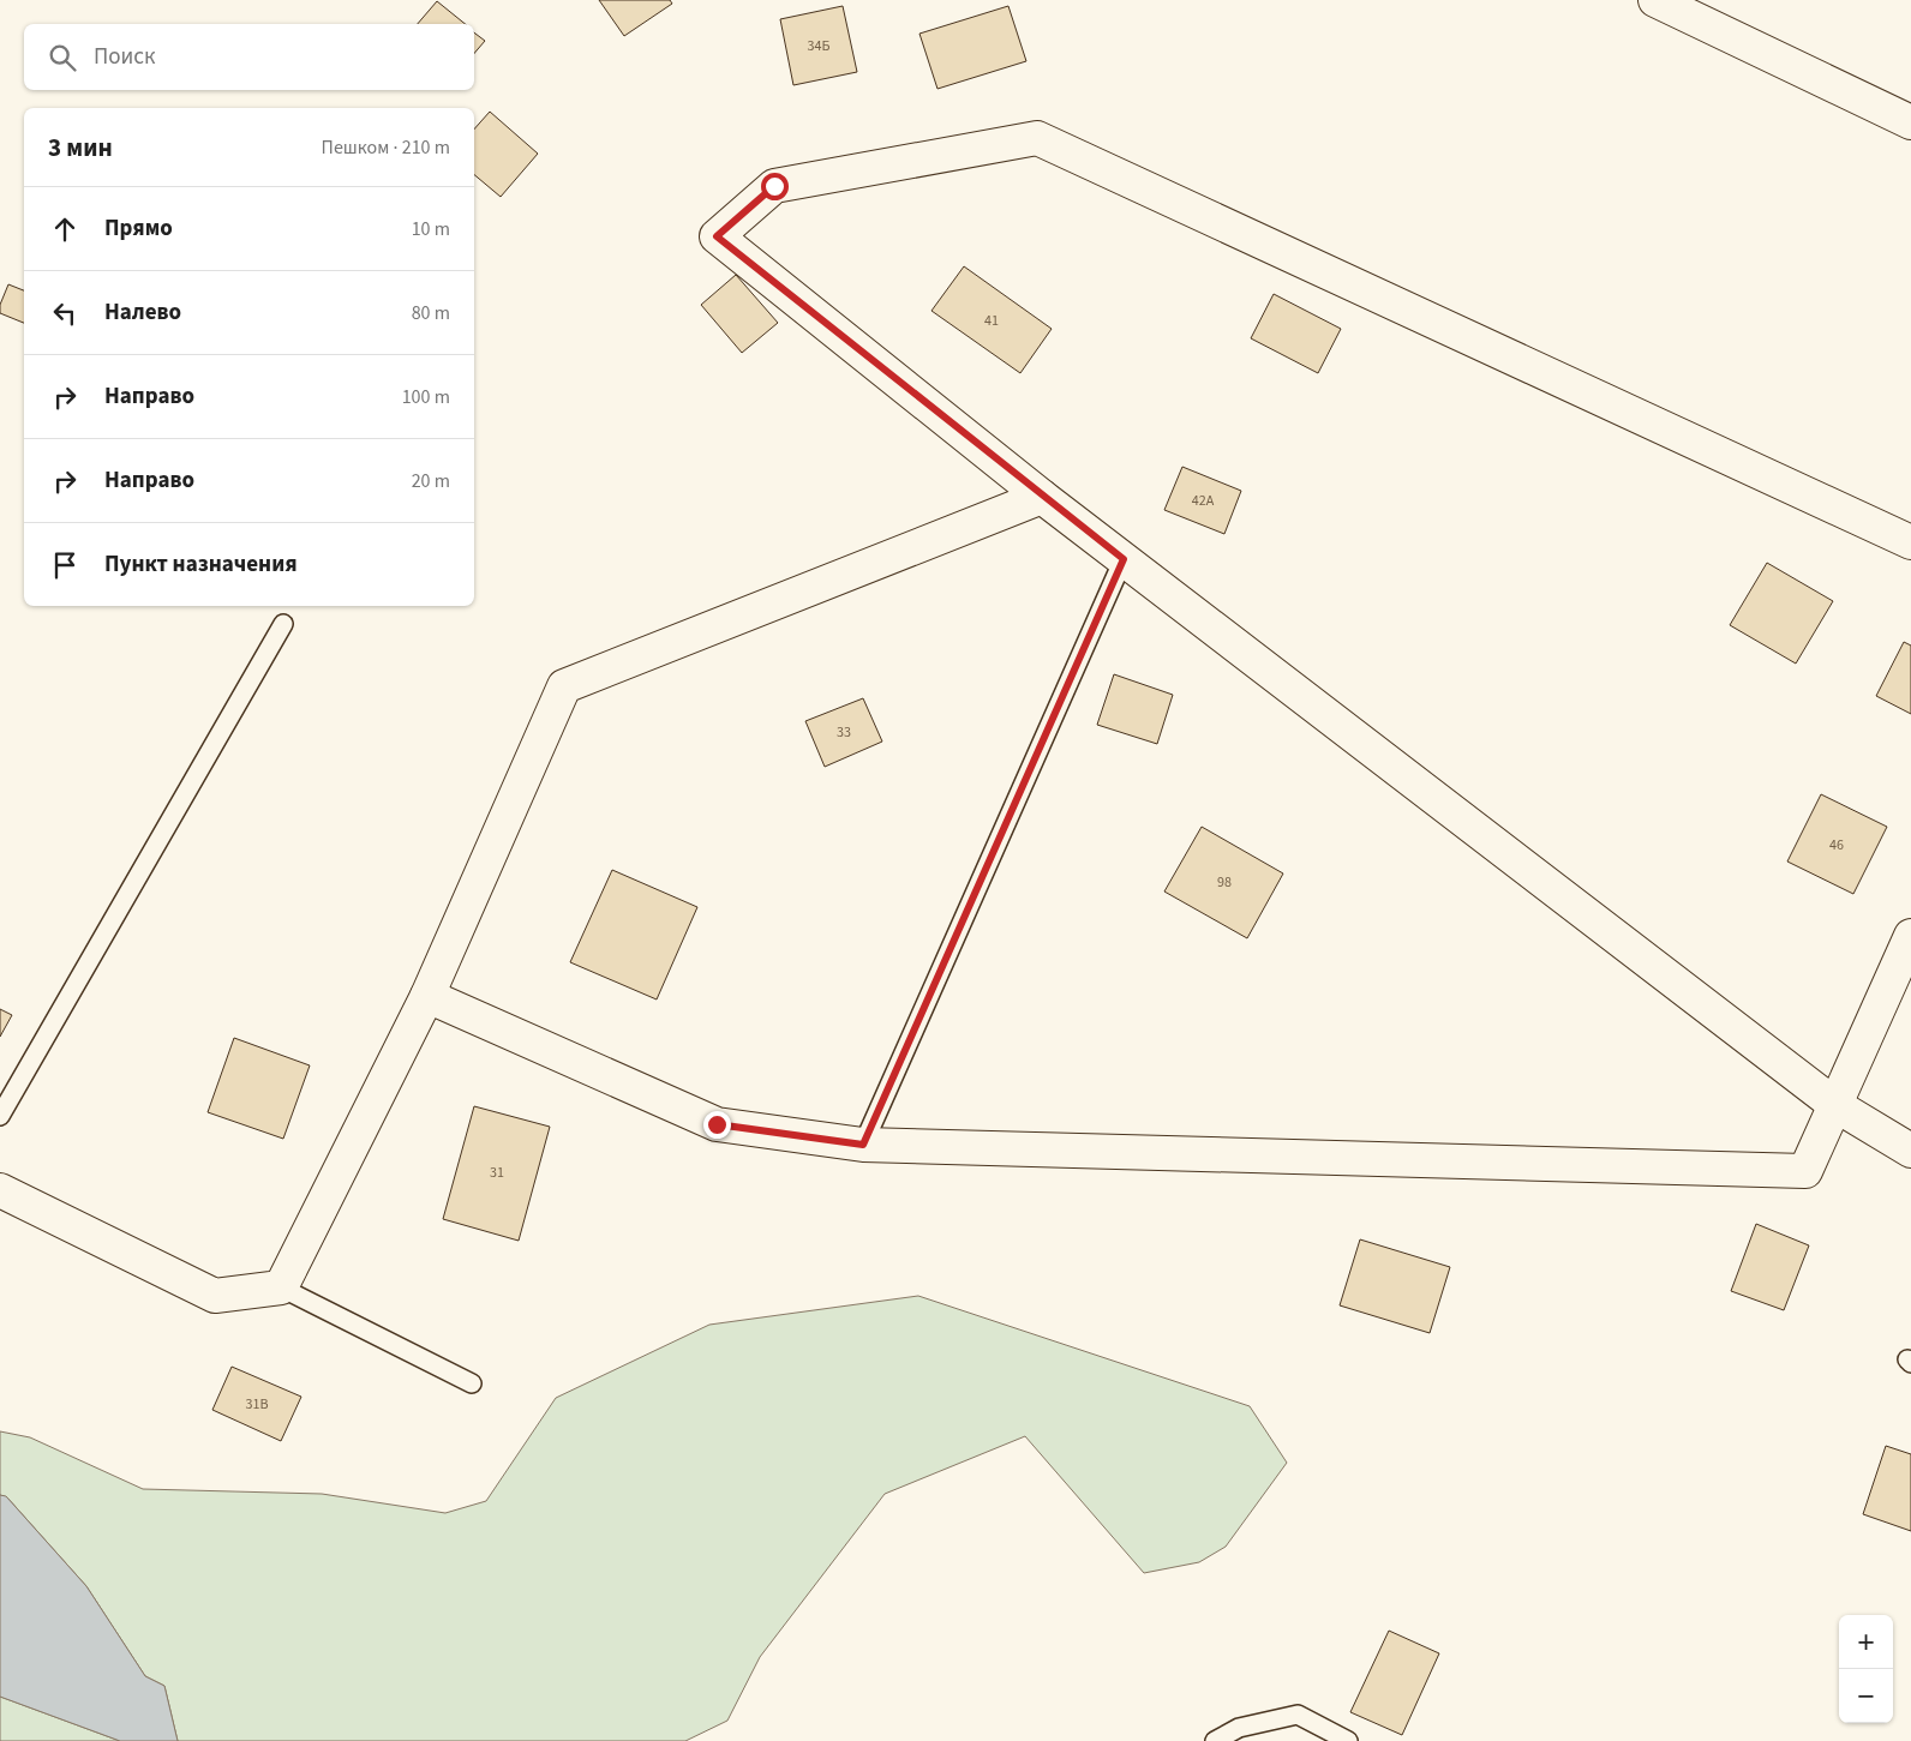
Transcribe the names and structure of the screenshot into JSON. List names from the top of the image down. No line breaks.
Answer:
{"house_numbers":["34Б","41","42А","33","46","98","31","31В"],"page":{"search":"Поиск","heading":["3 мин","Пешком · 210 m"],"list":[["Прямо","10 m"],["Налево","80 m"],["Направо","100 m"],["Направо","20 m"],"Пункт назначения"],"map_buttons":["+","−"]}}
